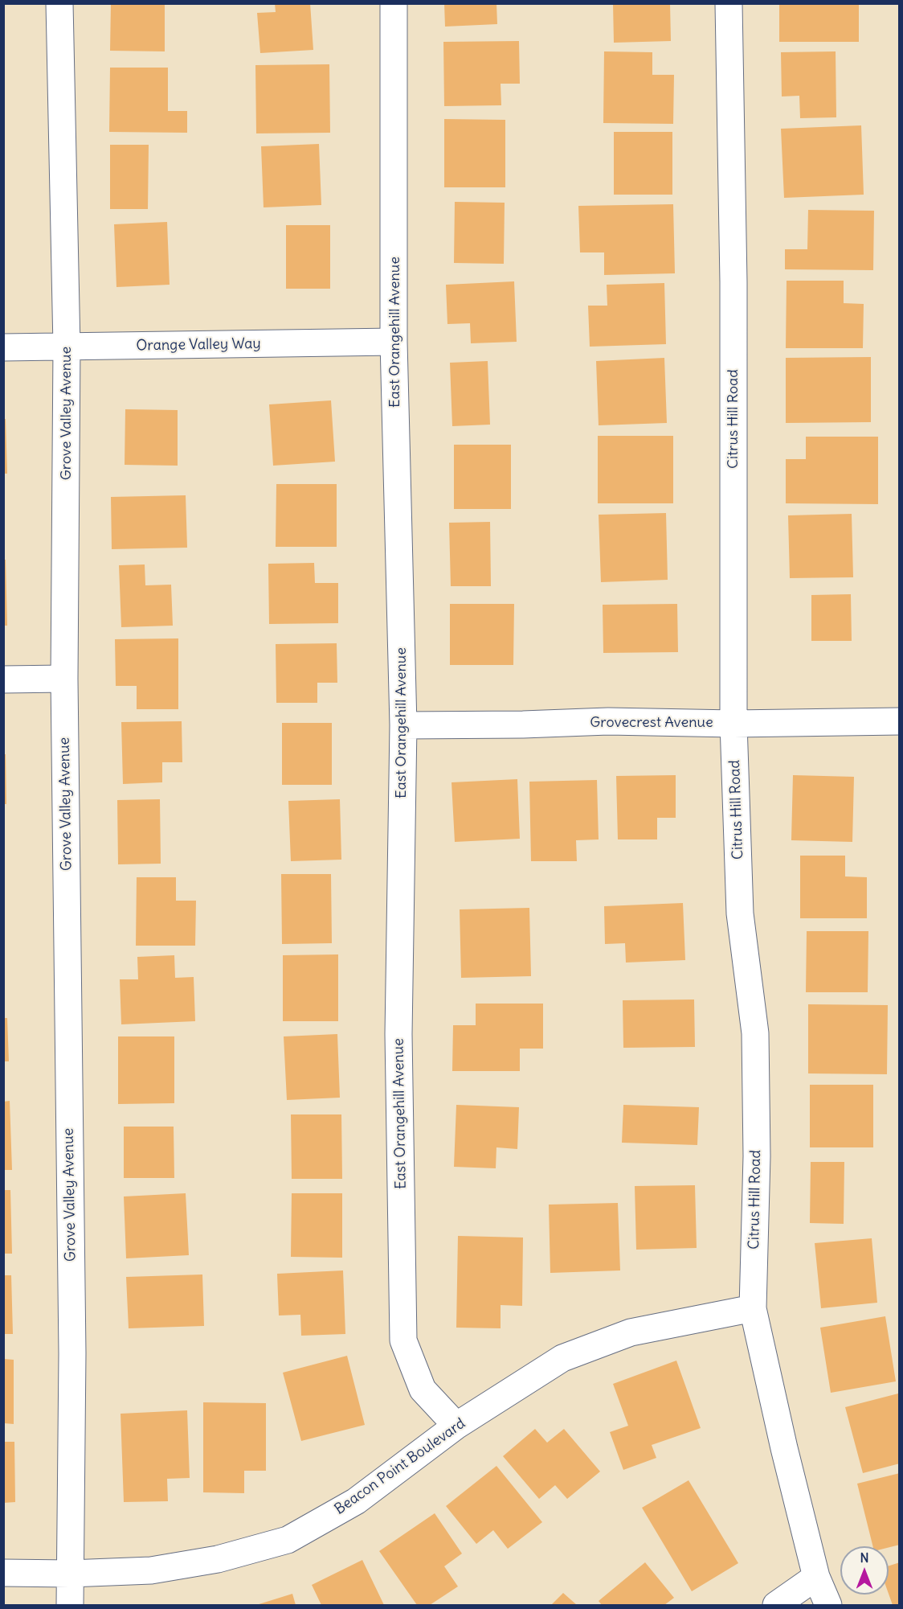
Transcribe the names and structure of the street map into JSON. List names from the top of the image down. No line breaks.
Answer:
{"streets":{"street":["East Orangehill Avenue","Orange Valley Way","Grove Valley Avenue","Citrus Hill Road","Grovecrest Avenue","Beacon Point Boulevard"]},"crossings":[["East Orangehill Avenue","Orange Valley Way"],["East Orangehill Avenue","Grovecrest Avenue"],["East Orangehill Avenue","Beacon Point Boulevard"],["Orange Valley Way","Grove Valley Avenue"],["Grove Valley Avenue","Beacon Point Boulevard"],["Citrus Hill Road","Grovecrest Avenue"],["Citrus Hill Road","Beacon Point Boulevard"]],"north":"top"}
